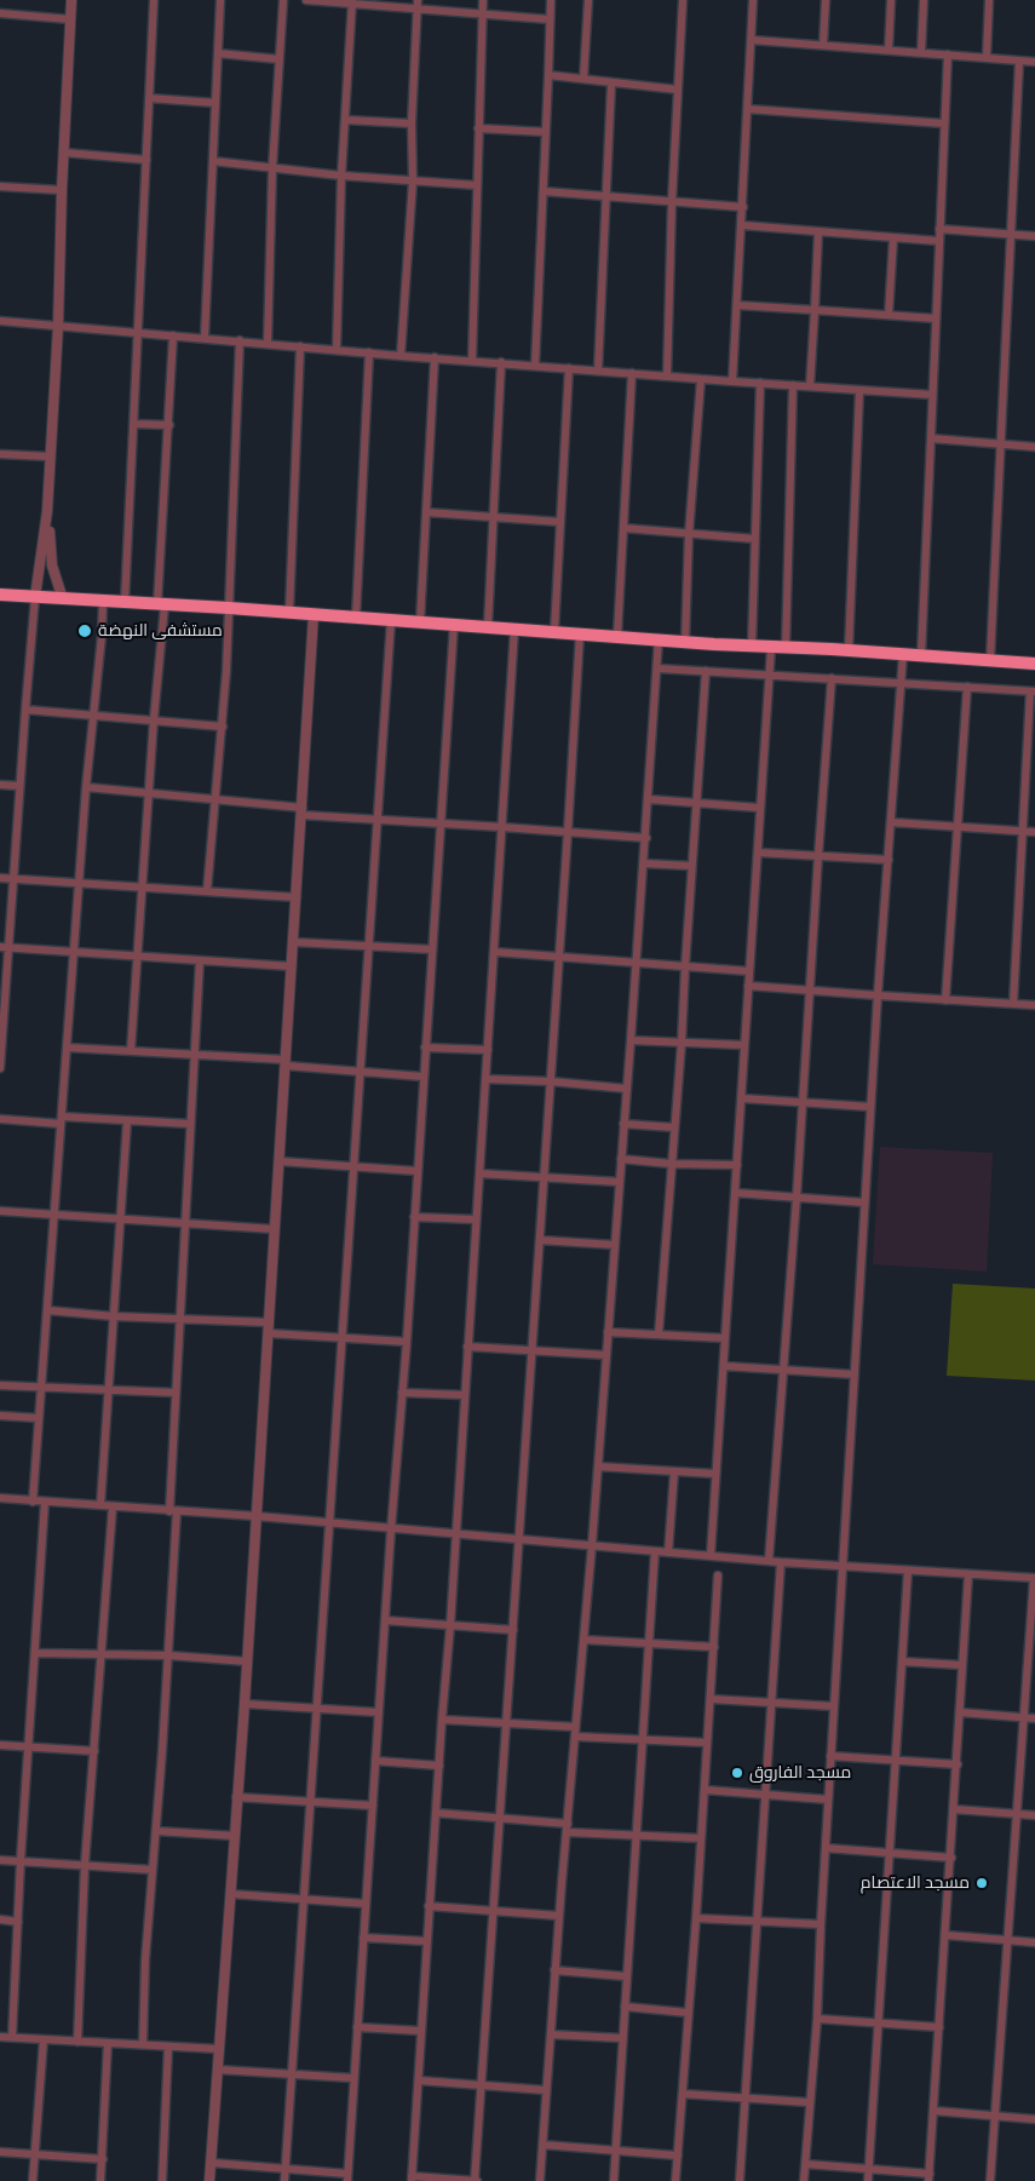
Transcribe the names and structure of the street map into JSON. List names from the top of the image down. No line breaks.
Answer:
{"places":["مستشفى النهضة","مسجد الفاروق","مسجد الاعتصام"]}
